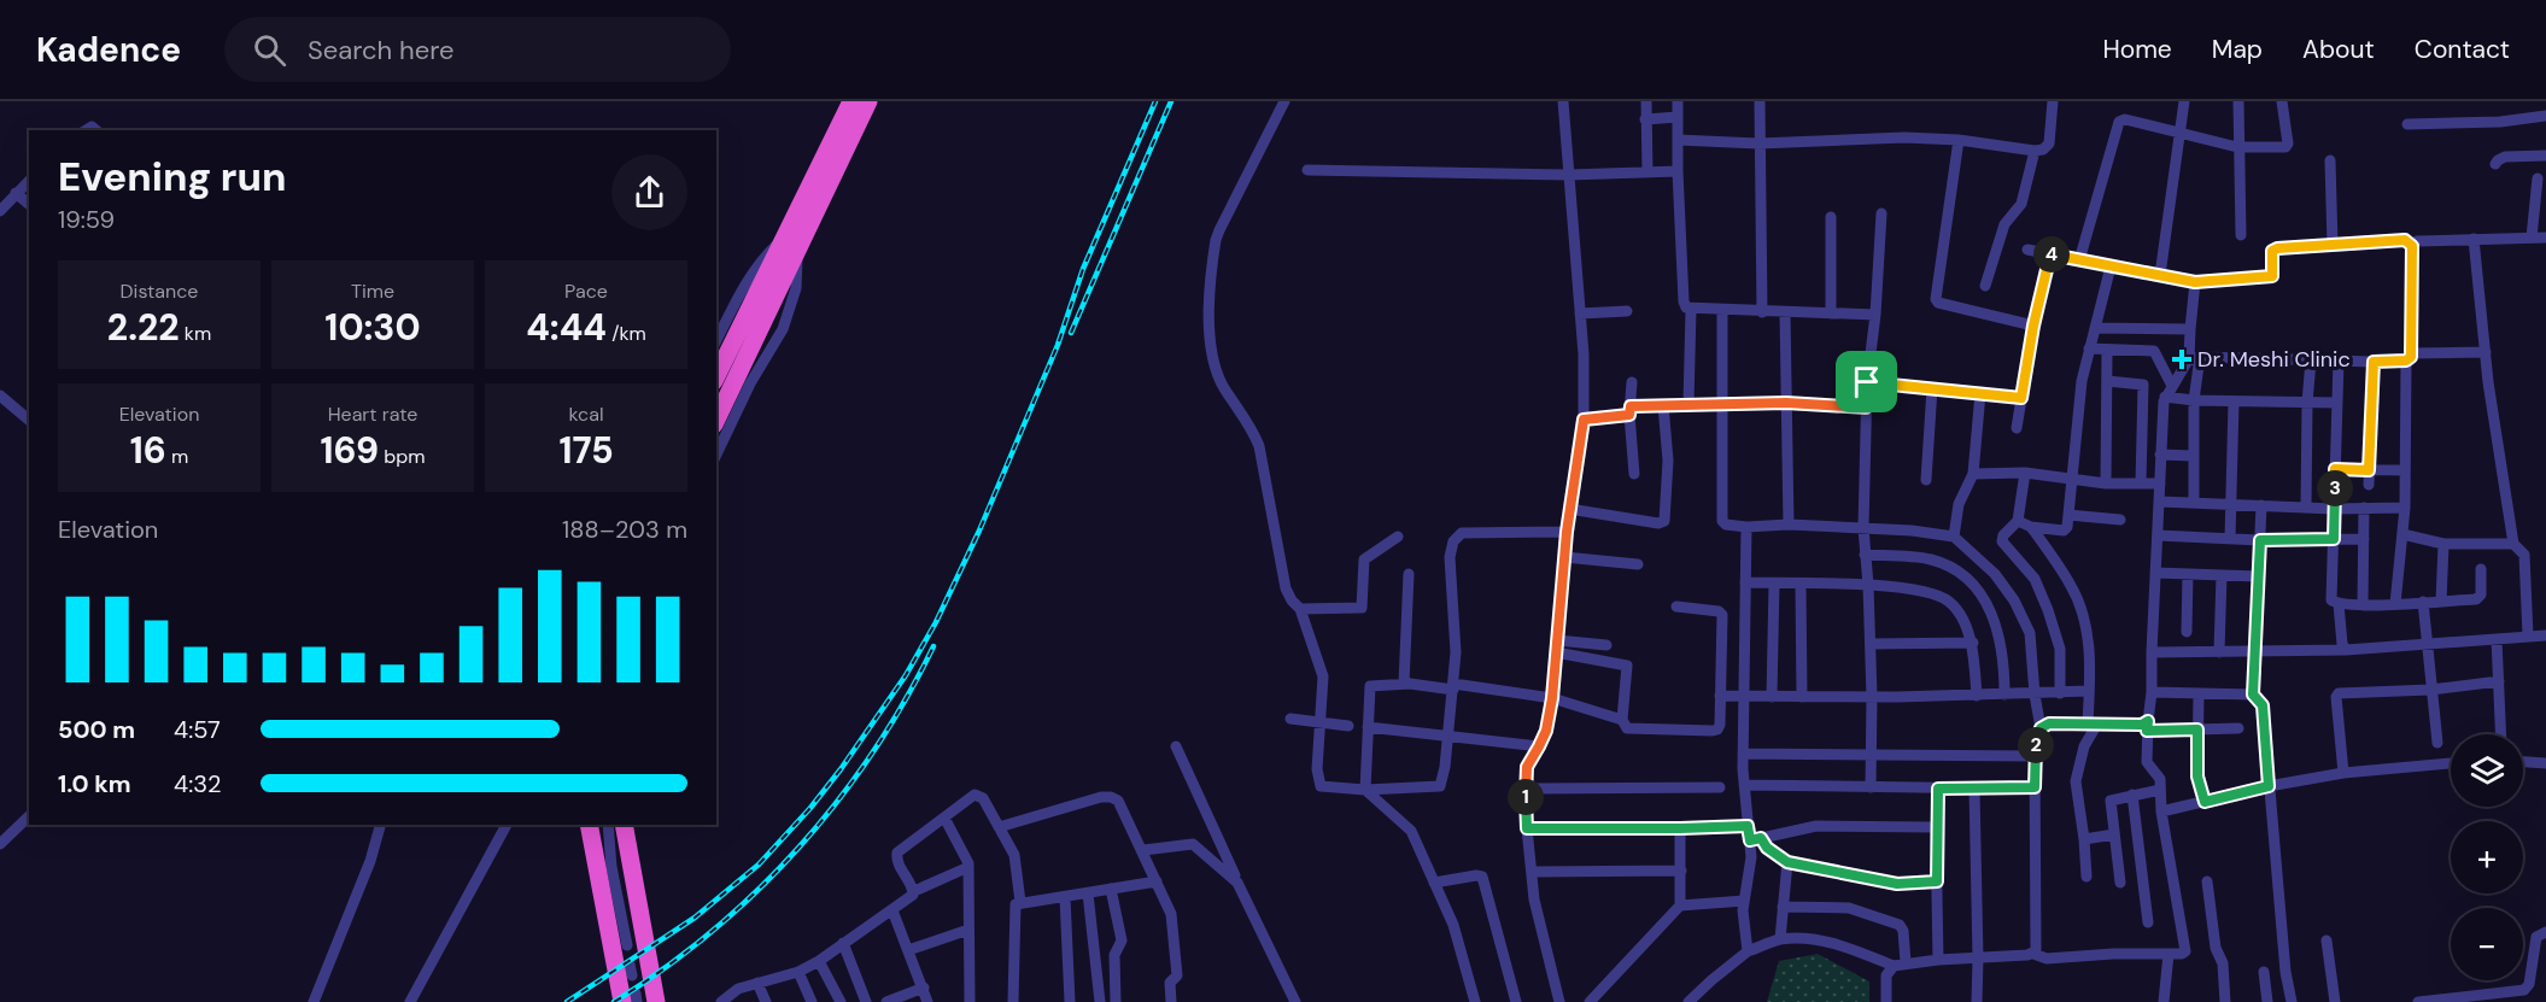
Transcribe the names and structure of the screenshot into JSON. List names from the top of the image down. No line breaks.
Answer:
{"places":{"health":["Dr. Meshi Clinic"]},"page":{"header":"Kadence","search":"Search here","nav":["Home","Map","About","Contact"],"heading":["Evening run","19:59"],"pins":["4","3","2","1"],"stats":[["Distance","2.22 km"],["Time","10:30"],["Pace","4:44 /km"],["Elevation","16 m"],["Heart rate","169 bpm"],["kcal","175"]],"chart":["Elevation","188–203 m"],"list":[{"name":"500 m","note":"4:57"},{"name":"1.0 km","note":"4:32"}],"map_buttons":["+","−"]}}
